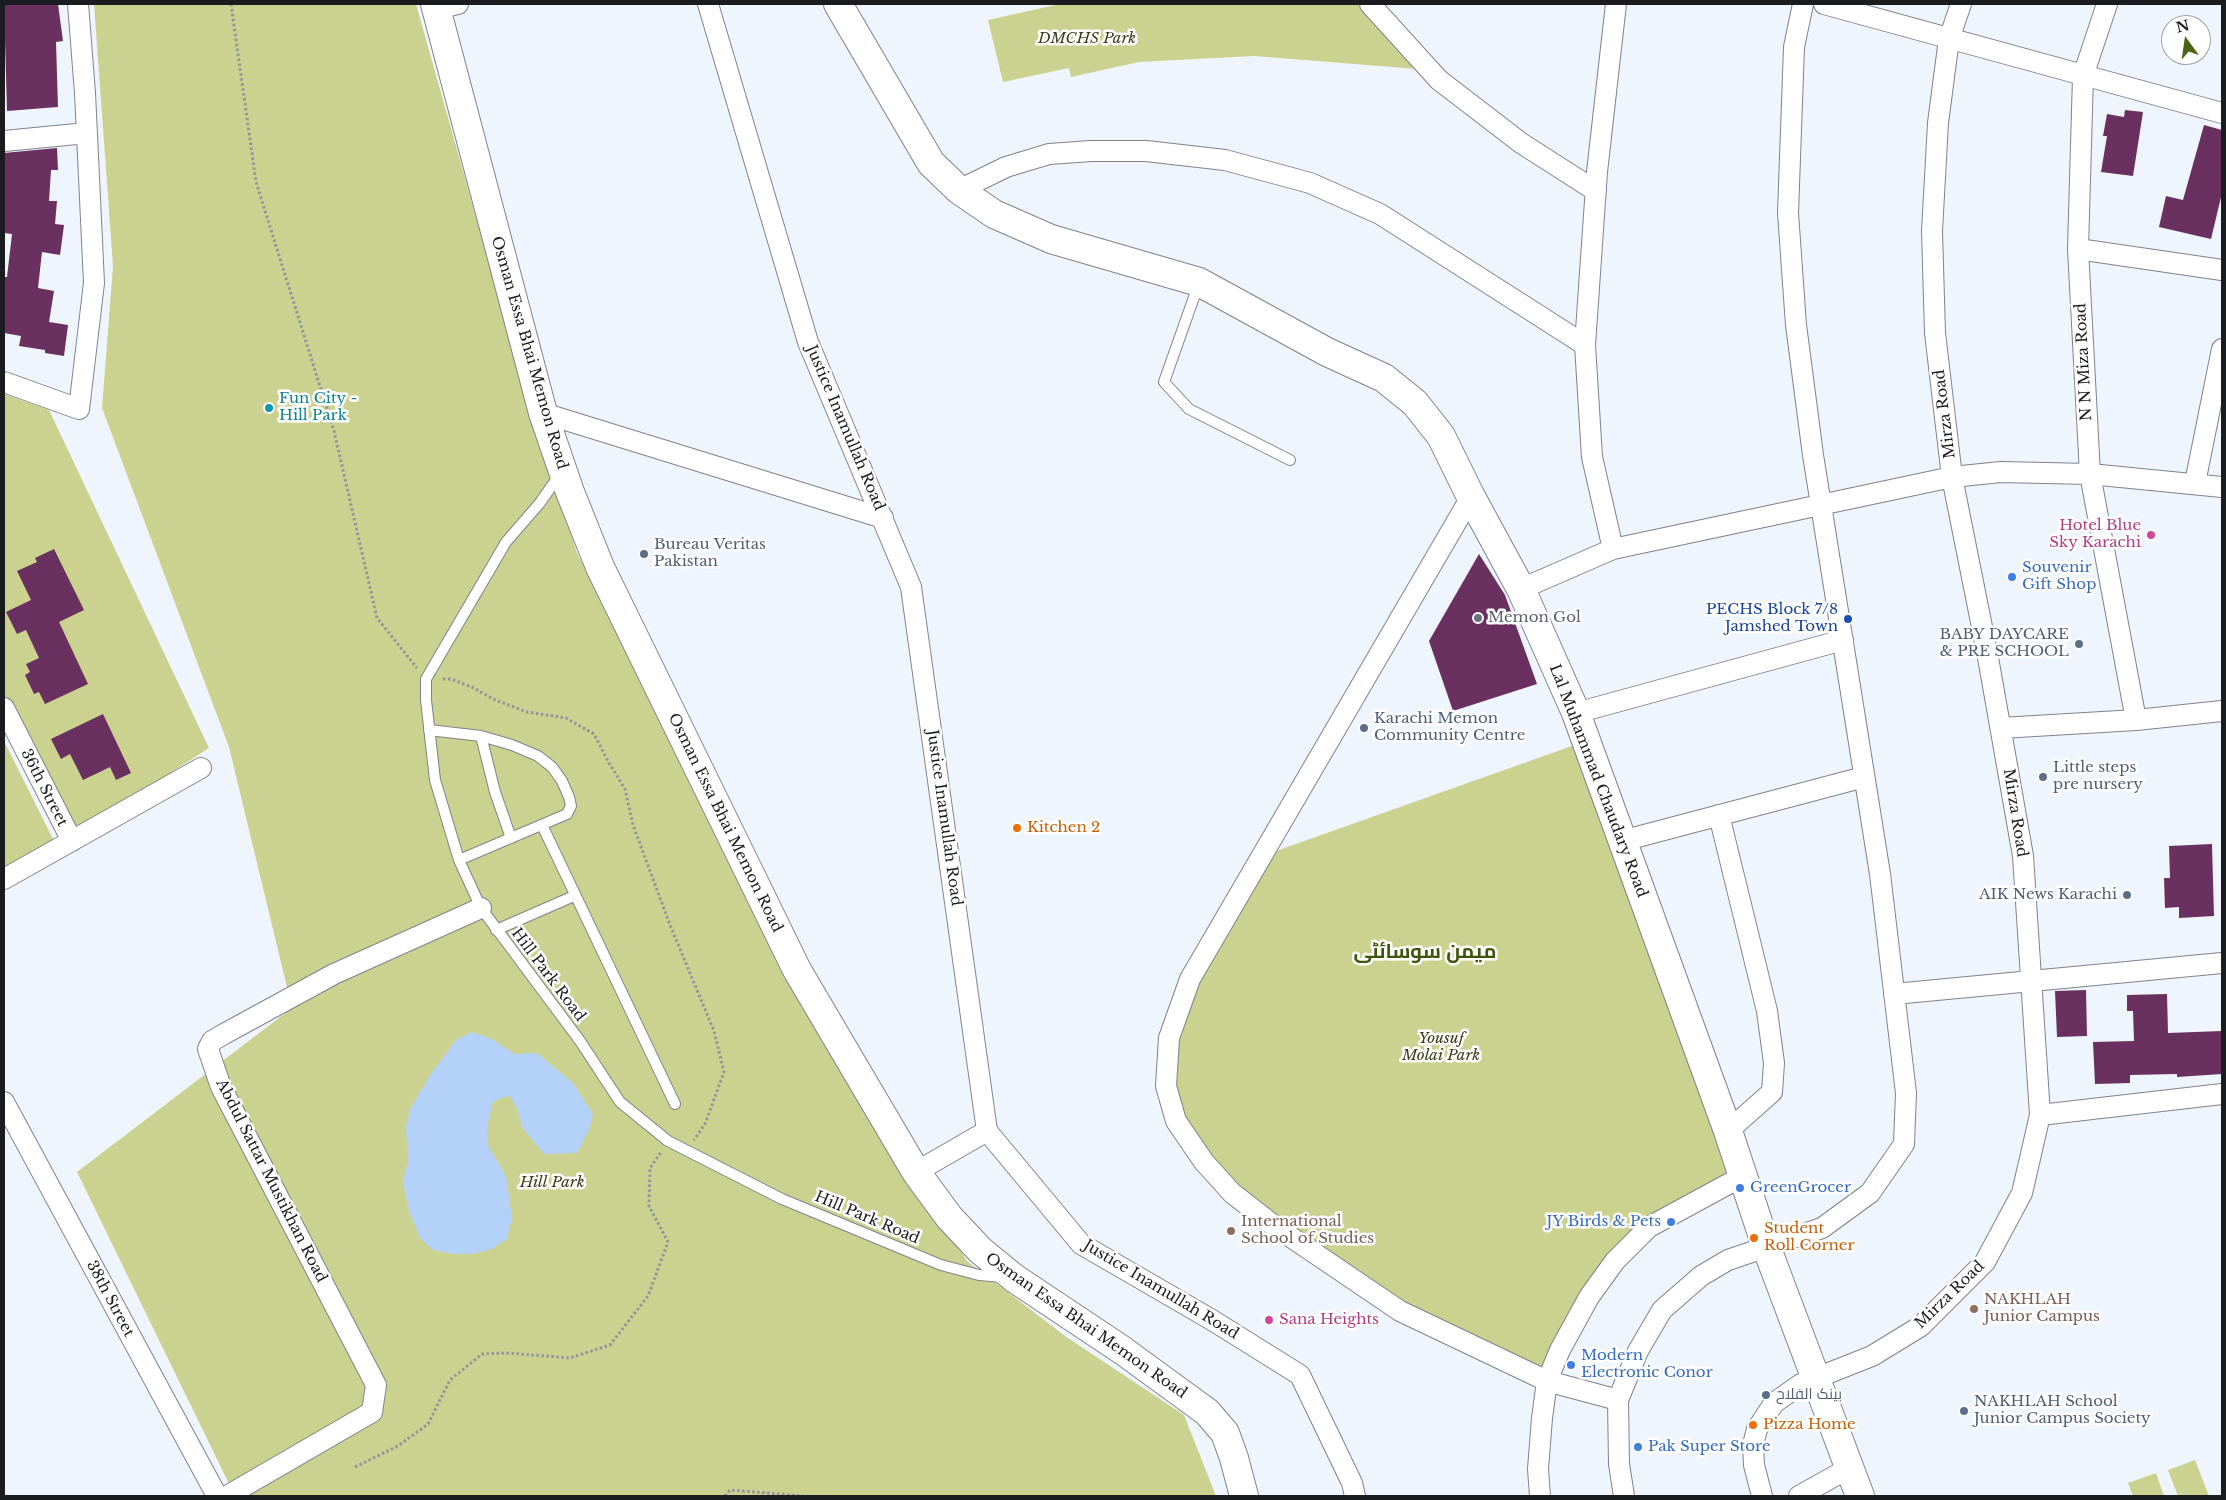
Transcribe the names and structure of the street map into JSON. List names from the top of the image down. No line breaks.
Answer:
{"streets":{"street":["Osman Essa Bhai Memon Road","N N Miza Road","Mirza Road","Justice Inamullah Road","Lal Muhammad Chaudary Road","36th Street","Abdul Sattar Mustikhan Road","38th Street"],"lane":["Hill Park Road"]},"crossings":[["Osman Essa Bhai Memon Road","Hill Park Road"],["Mirza Road","Lal Muhammad Chaudary Road"],["Hill Park Road","Abdul Sattar Mustikhan Road"]],"districts":["میمن سوسائٹی"],"parks":["DMCHS Park","Yousuf Molai Park","Hill Park"],"places":["Fun City - Hill Park","Hotel Blue Sky Karachi","Bureau Veritas Pakistan","Souvenir Gift Shop","Memon Gol","PECHS Block 7/8 Jamshed Town","BABY DAYCARE & PRE SCHOOL","Karachi Memon Community Centre","Little steps pre nursery","Kitchen 2","AIK News Karachi","GreenGrocer","JY Birds & Pets","International School of Studies","Student Roll Corner","NAKHLAH Junior Campus","Sana Heights","Modern Electronic Conor","بینک الفلاح","NAKHLAH School Junior Campus Society","Pizza Home","Pak Super Store"],"north":"top"}
